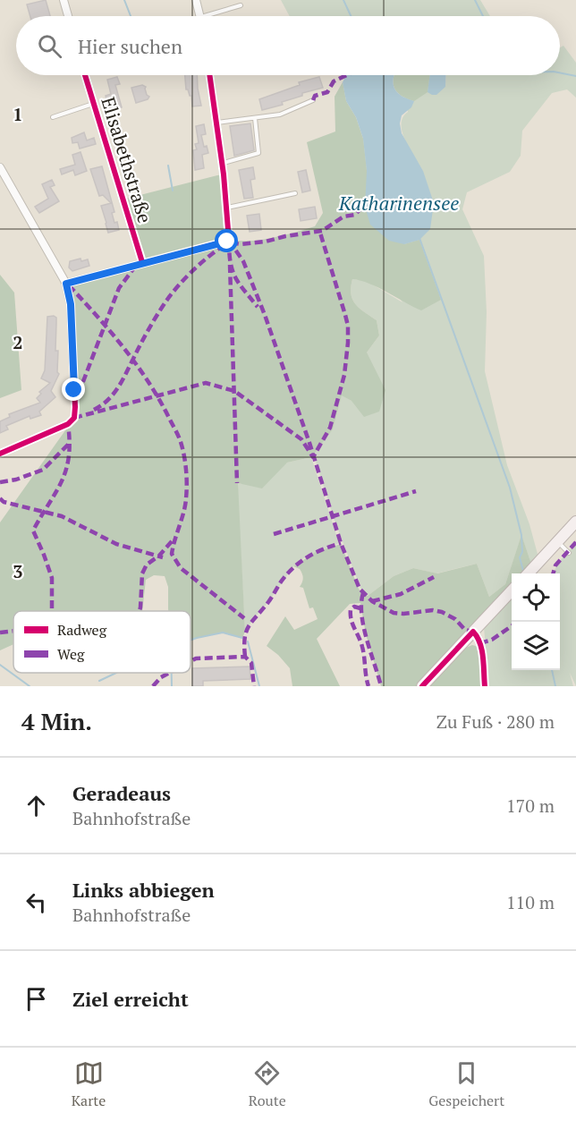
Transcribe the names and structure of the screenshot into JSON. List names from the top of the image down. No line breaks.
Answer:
{"streets":{"street":["Elisabethstraße"]},"water":["Katharinensee"],"legend":["Radweg","Weg"],"page":{"search":"Hier suchen","heading":["4 Min.","Zu Fuß · 280 m"],"list":[["Geradeaus","Bahnhofstraße","170 m"],["Links abbiegen","Bahnhofstraße","110 m"],"Ziel erreicht"],"nav":["Karte","Route","Gespeichert"]},"grid":{"rows":["1","2","3"]}}
